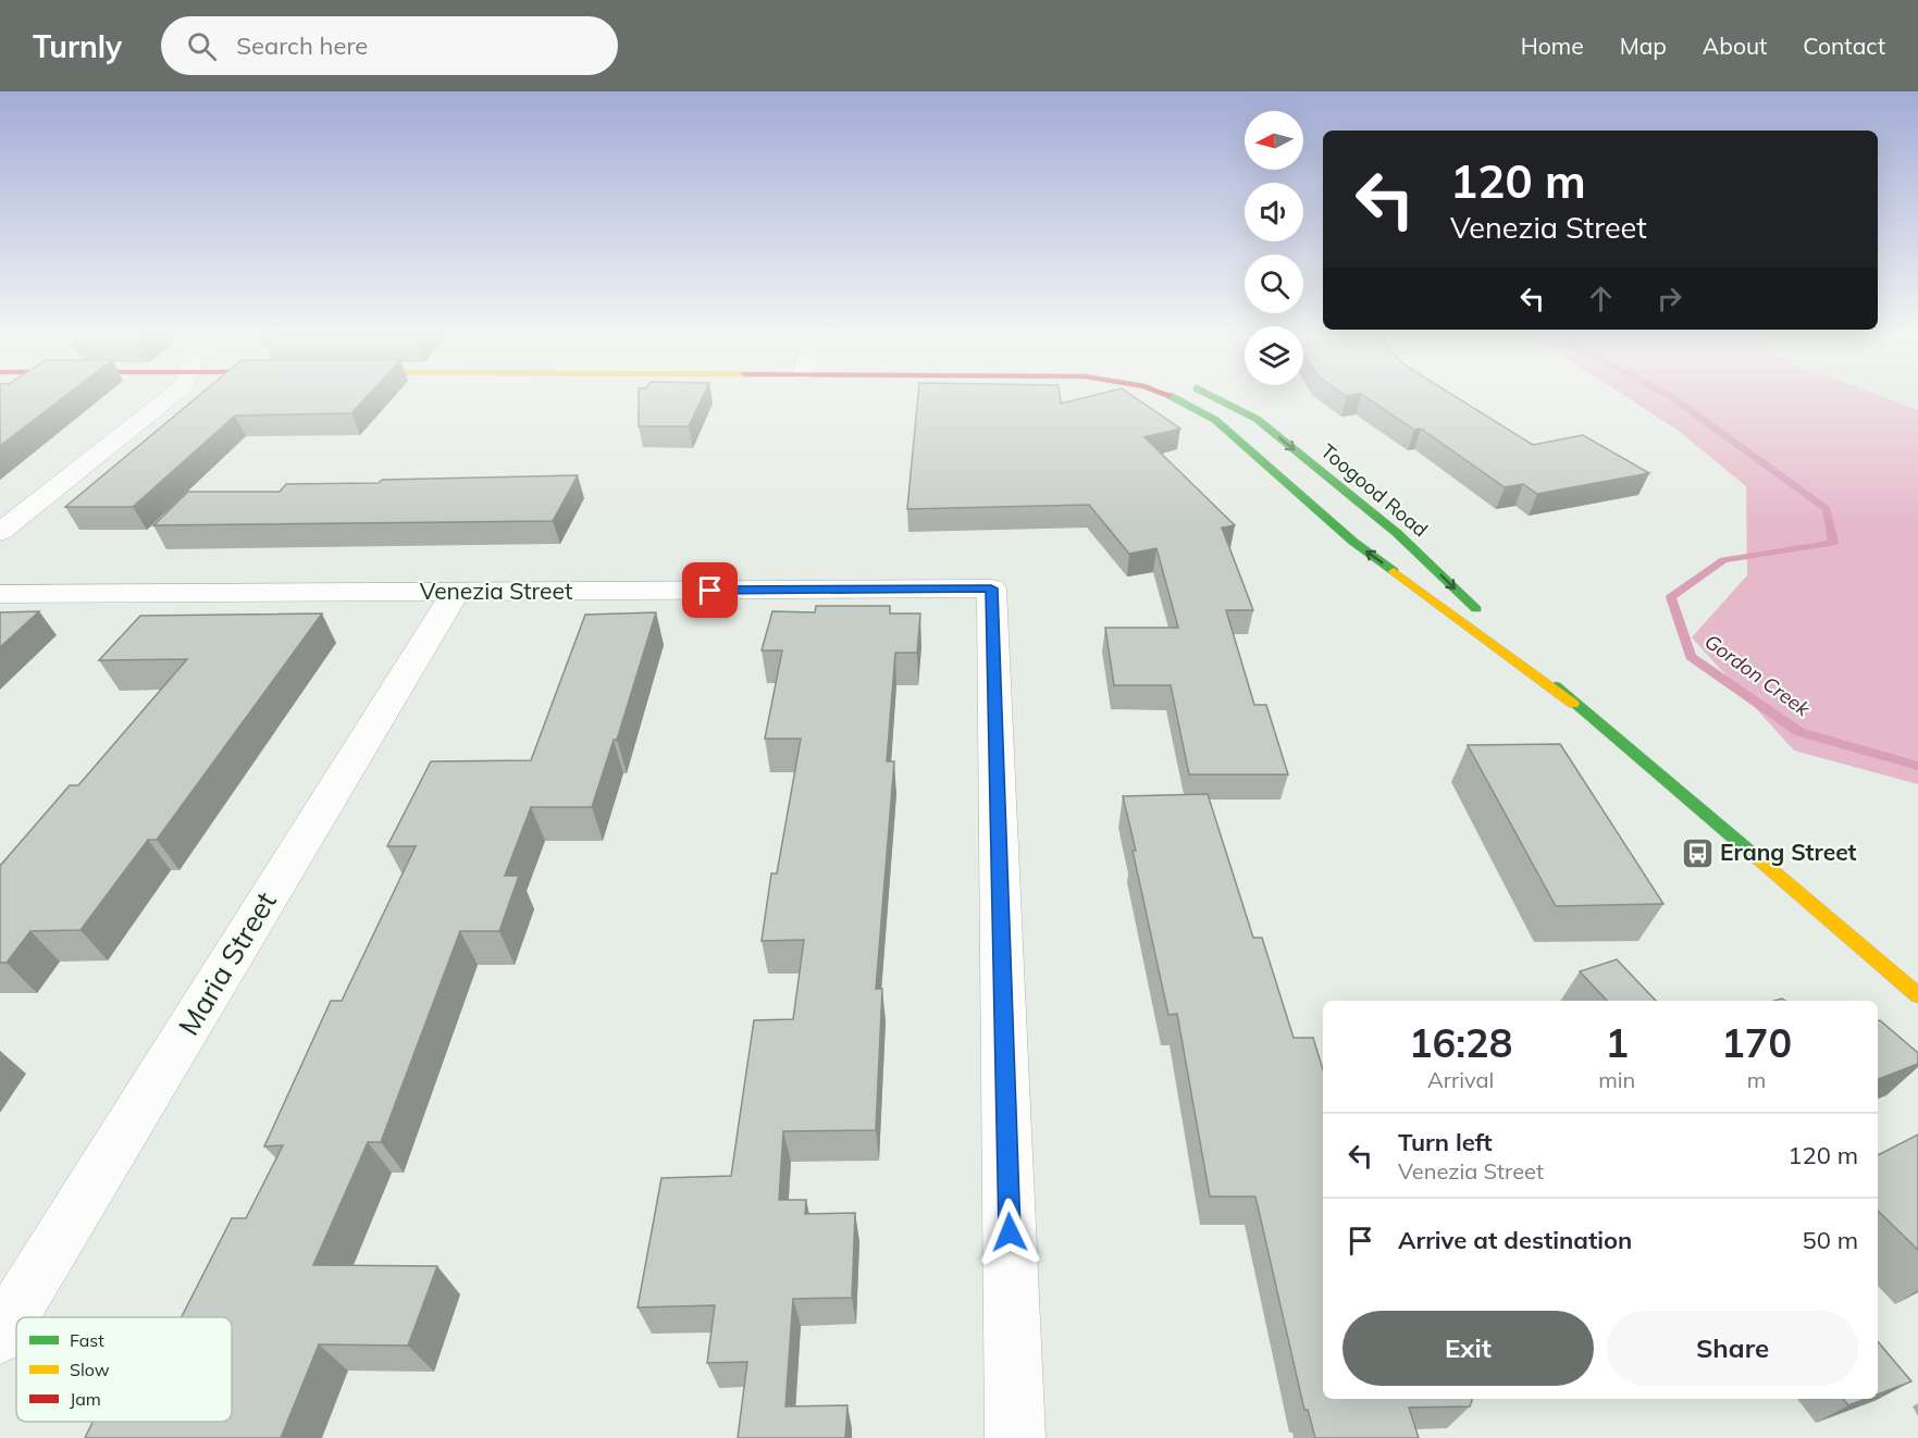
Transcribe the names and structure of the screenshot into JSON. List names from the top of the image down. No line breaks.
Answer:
{"streets":{"street":["Toogood Road","Venezia Street","Maria Street"]},"crossings":[["Venezia Street","Maria Street"]],"water":["Gordon Creek"],"places":{"bus stop":["Erang Street"]},"legend":["Fast","Slow","Jam"],"north":"left","page":{"header":"Turnly","search":"Search here","nav":["Home","Map","About","Contact"],"turn":["120 m","Venezia Street"],"eta":["16:28","Arrival","1","min","170","m"],"list":[{"name":"Turn left","note":"Venezia Street","value":"120 m"},{"name":"Arrive at destination","value":"50 m"}],"buttons":["Exit","Share"]}}
